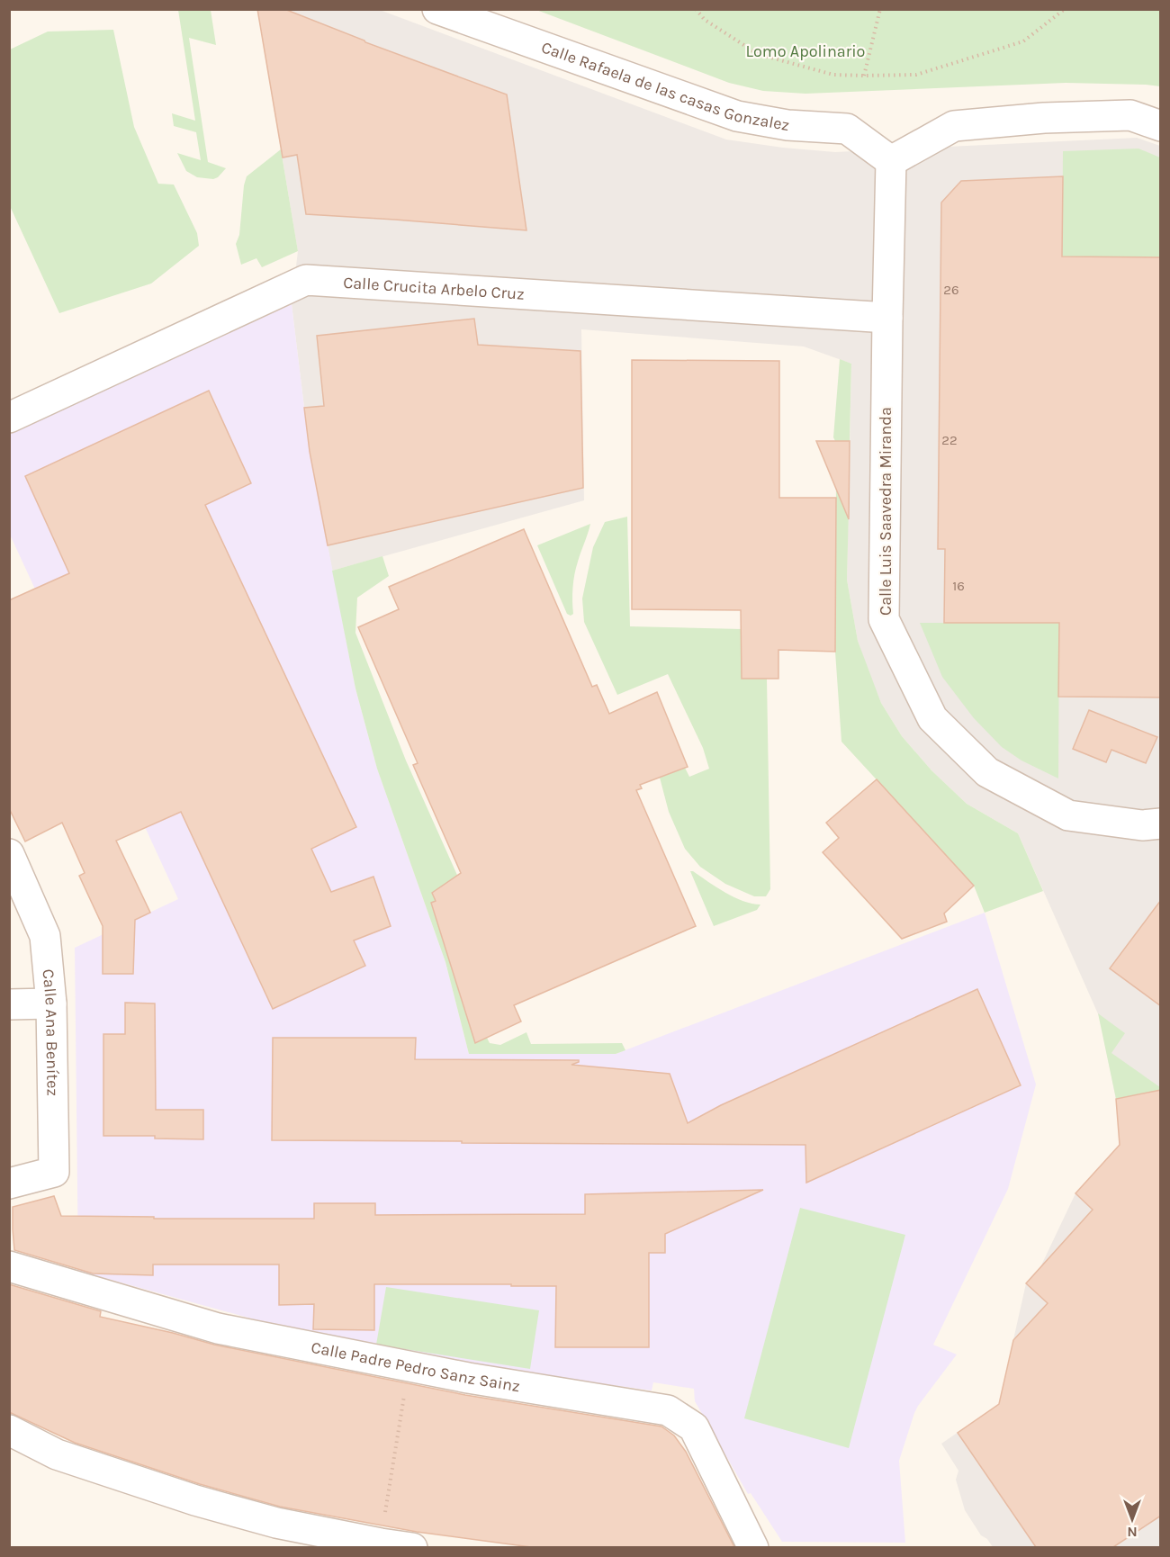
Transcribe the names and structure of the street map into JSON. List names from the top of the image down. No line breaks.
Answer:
{"streets":{"street":["Calle Rafaela de las casas Gonzalez","Calle Crucita Arbelo Cruz","Calle Luis Saavedra Miranda","Calle Ana Benítez","Calle Padre Pedro Sanz Sainz"]},"crossings":[["Calle Rafaela de las casas Gonzalez","Calle Luis Saavedra Miranda"],["Calle Crucita Arbelo Cruz","Calle Luis Saavedra Miranda"]],"parks":["Lomo Apolinario"],"house_numbers":["26","22","16"],"north":"bottom"}
